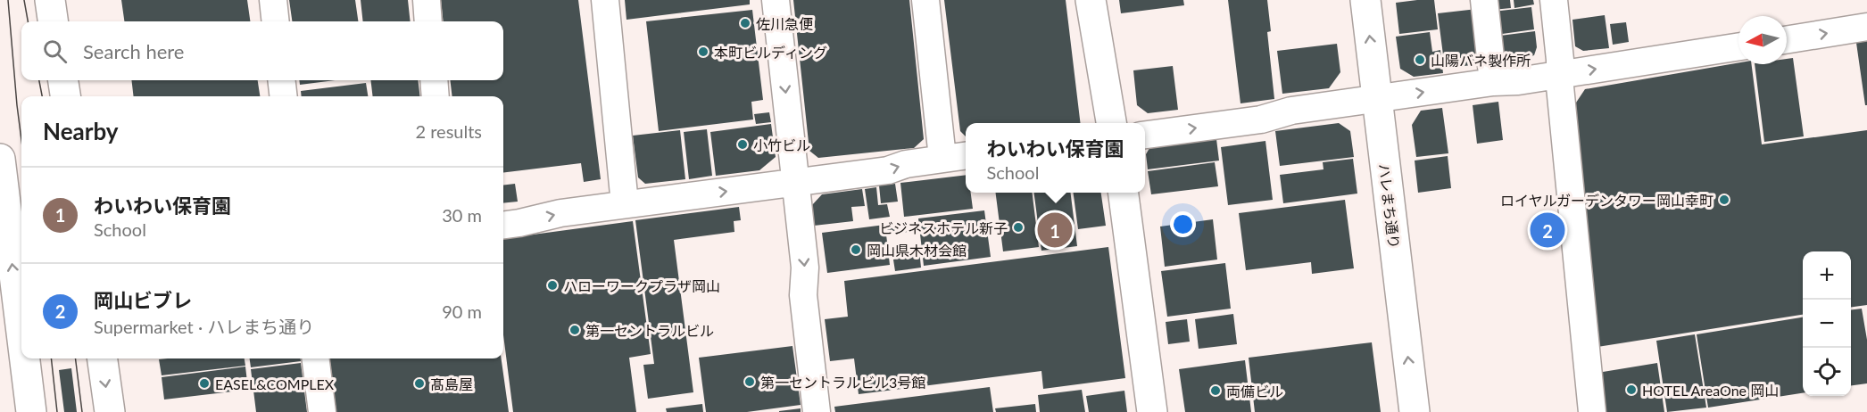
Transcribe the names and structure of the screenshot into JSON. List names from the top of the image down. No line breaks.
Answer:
{"streets":{"street":["ハレまち通り"]},"places":["佐川急便","本町ビルディング","山陽バネ製作所","小竹ビル","ロイヤルガーデンタワー岡山幸町","ビジネスホテル新子","岡山県木材会館","ハローワークプラザ岡山","第一セントラルビル","第一セントラルビル3号館","EASEL&COMPLEX","髙島屋","HOTEL AreaOne 岡山","両備ビル"],"north":"left","page":{"search":"Search here","heading":["Nearby","2 results"],"popup":["わいわい保育園","School"],"list":[{"mark":"1","name":"わいわい保育園","note":"School","value":"30 m"},{"mark":"2","name":"岡山ビブレ","note":"Supermarket · ハレまち通り","value":"90 m"}],"pins":["1","2"],"map_buttons":["+","−"]}}
